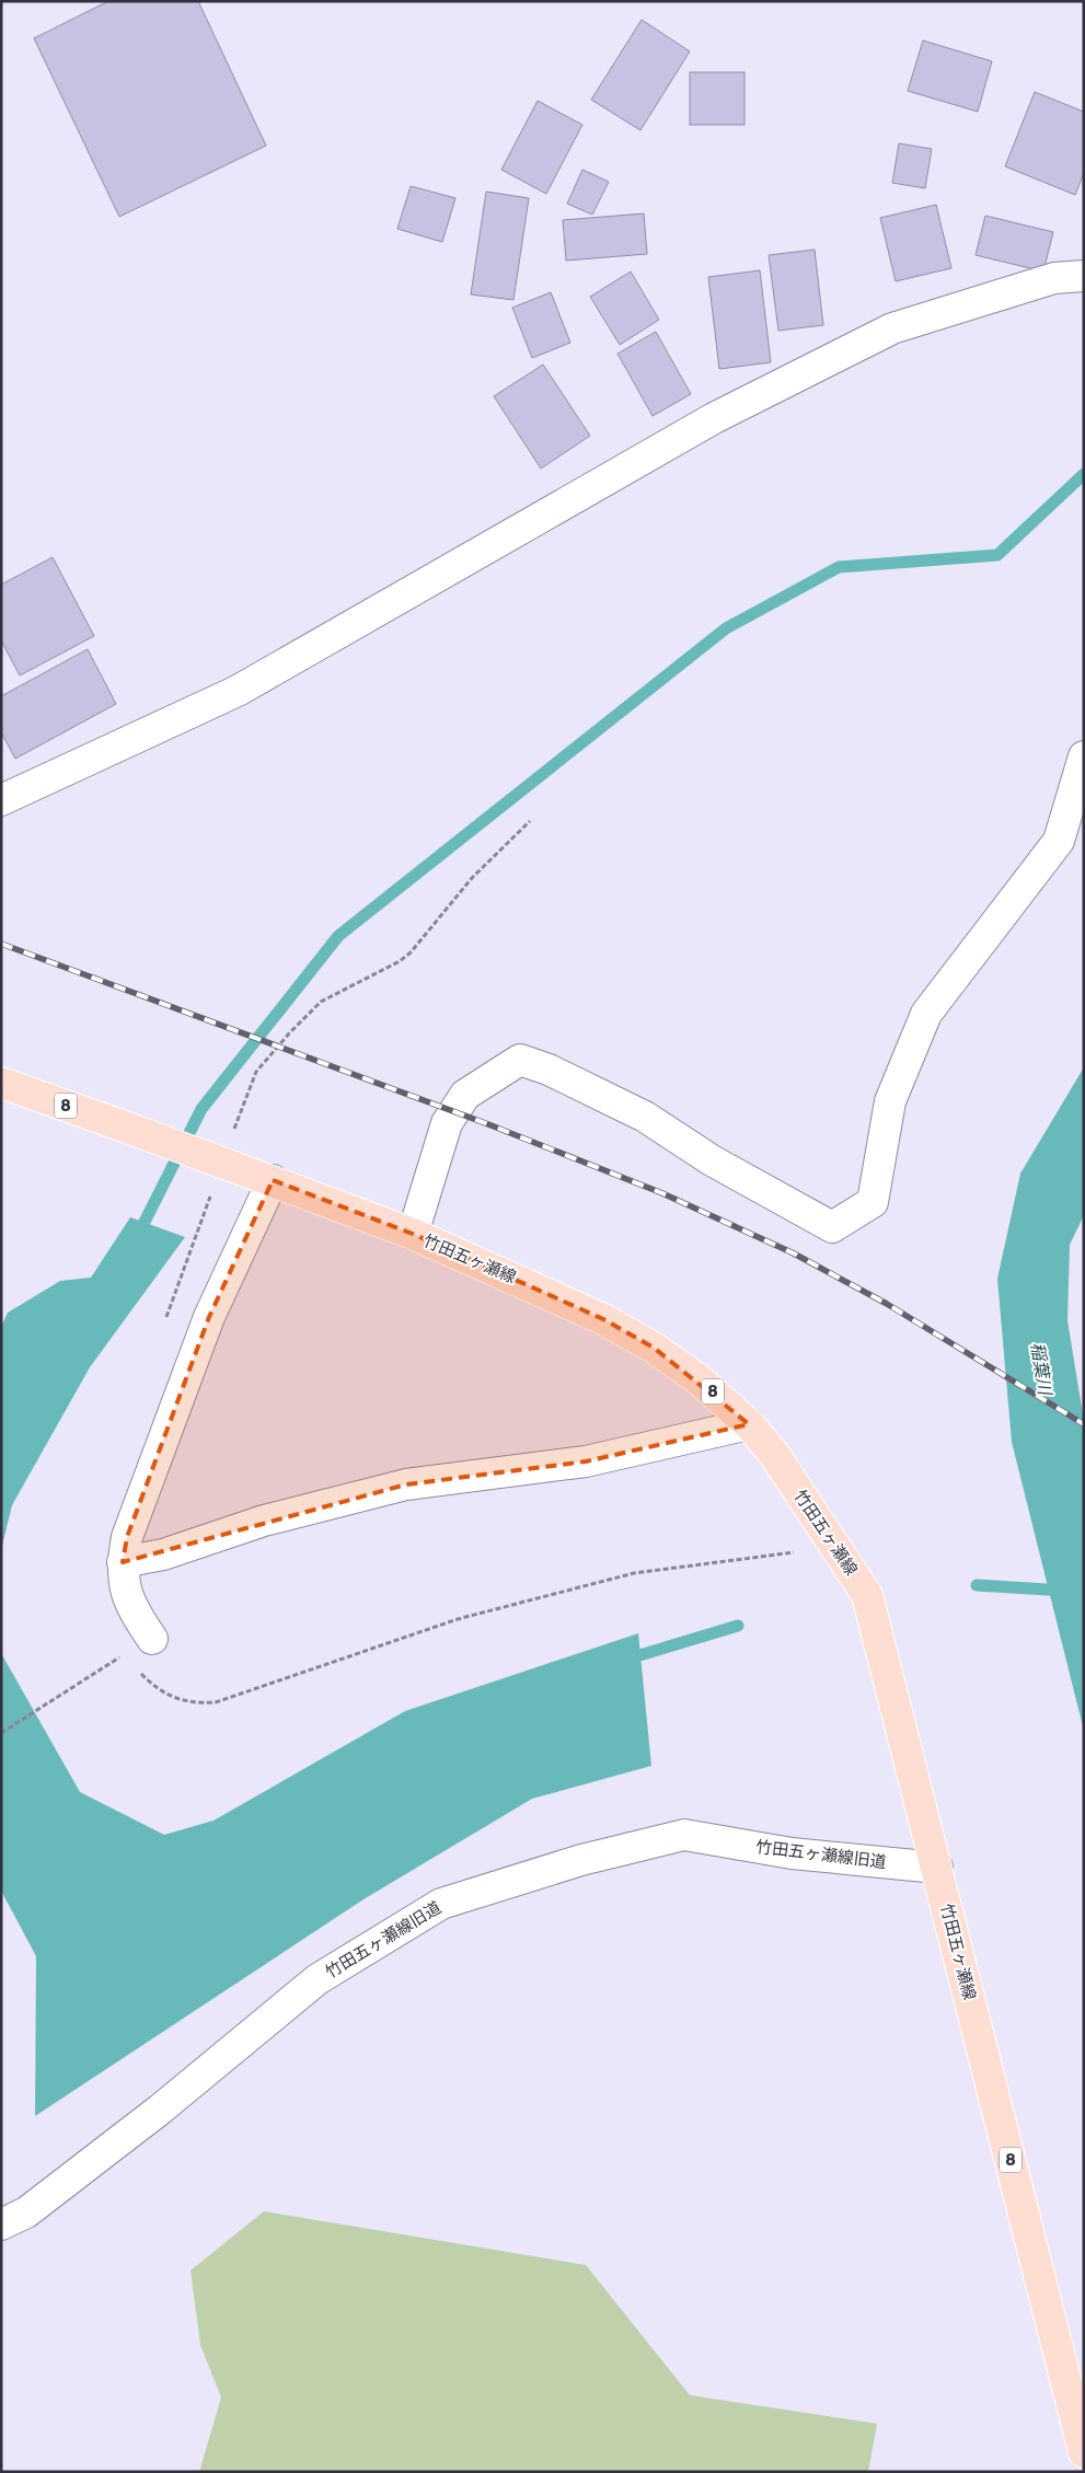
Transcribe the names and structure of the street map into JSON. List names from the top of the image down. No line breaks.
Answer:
{"streets":{"main road":["8","竹田五ヶ瀬線"],"street":["竹田五ヶ瀬線旧道"]},"crossings":[["竹田五ヶ瀬線","竹田五ヶ瀬線旧道"]],"water":["稲葉川"]}
